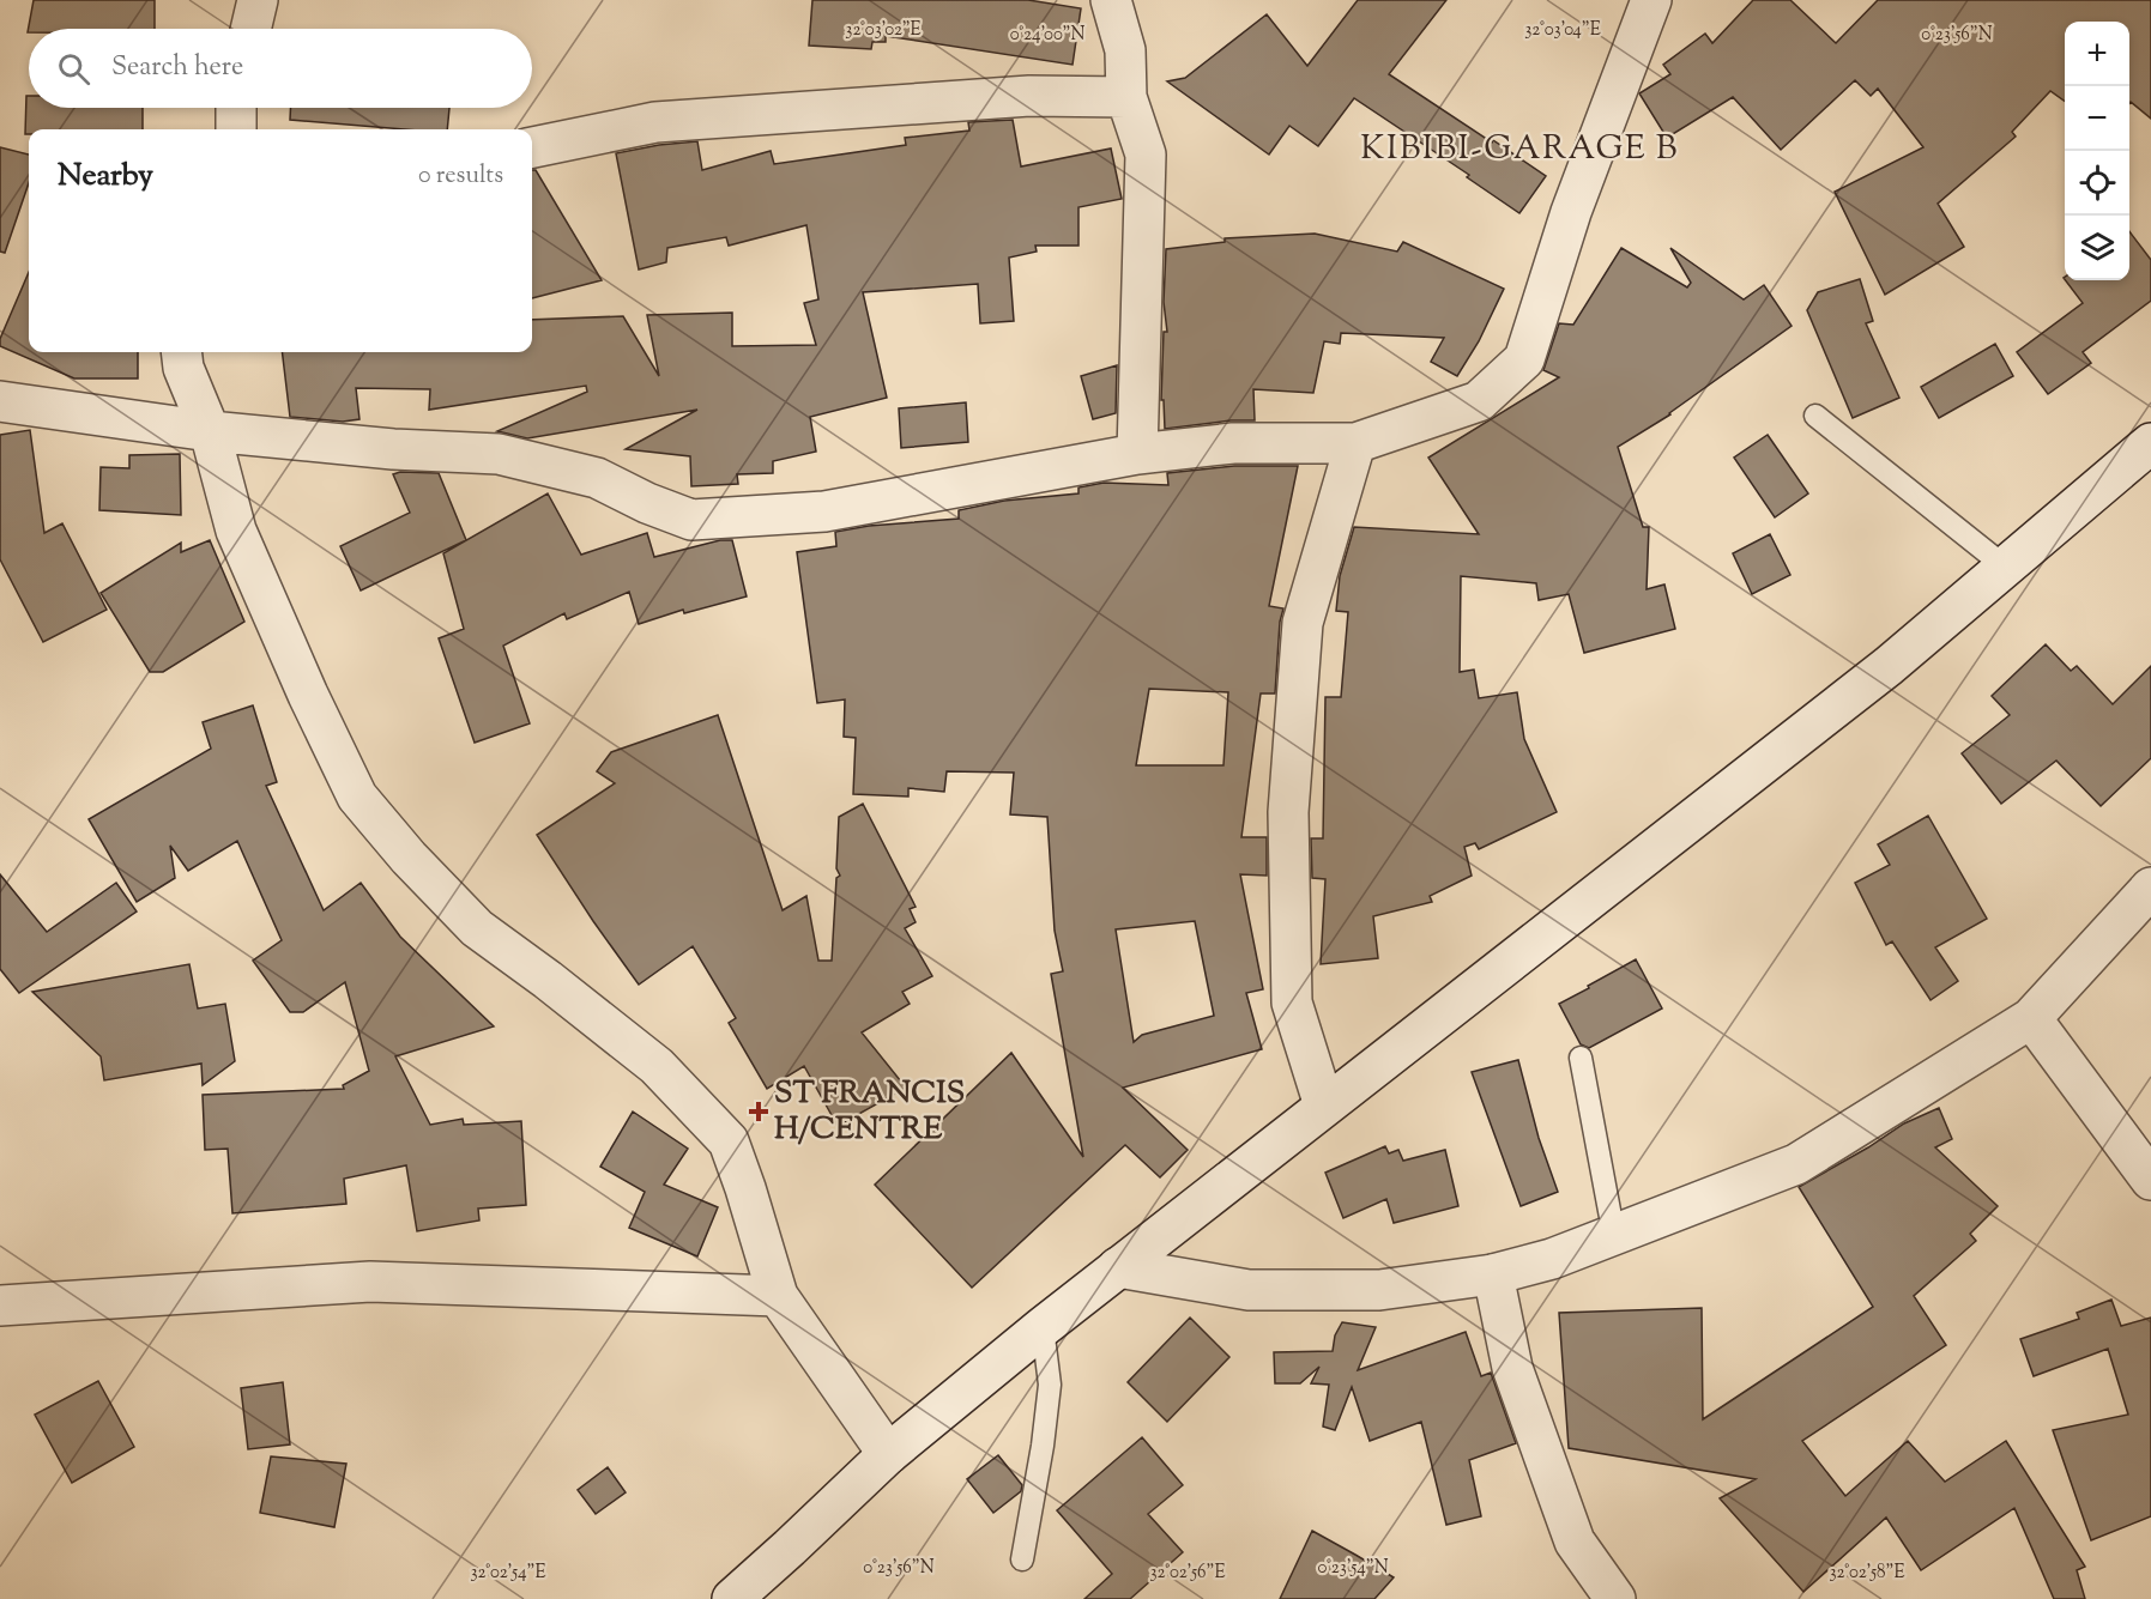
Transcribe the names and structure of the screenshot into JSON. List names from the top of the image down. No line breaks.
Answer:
{"districts":["KIBIBI-GARAGE B"],"places":{"health":["ST FRANCIS H/CENTRE"]},"page":{"map_buttons":["+","−"],"search":"Search here","heading":["Nearby","0 results"]},"coordinates":["32°03'02\"E","32°03'04\"E","0°24'00\"N","0°23'56\"N","0°23'54\"N","32°02'54\"E","32°02'56\"E","32°02'58\"E"]}
